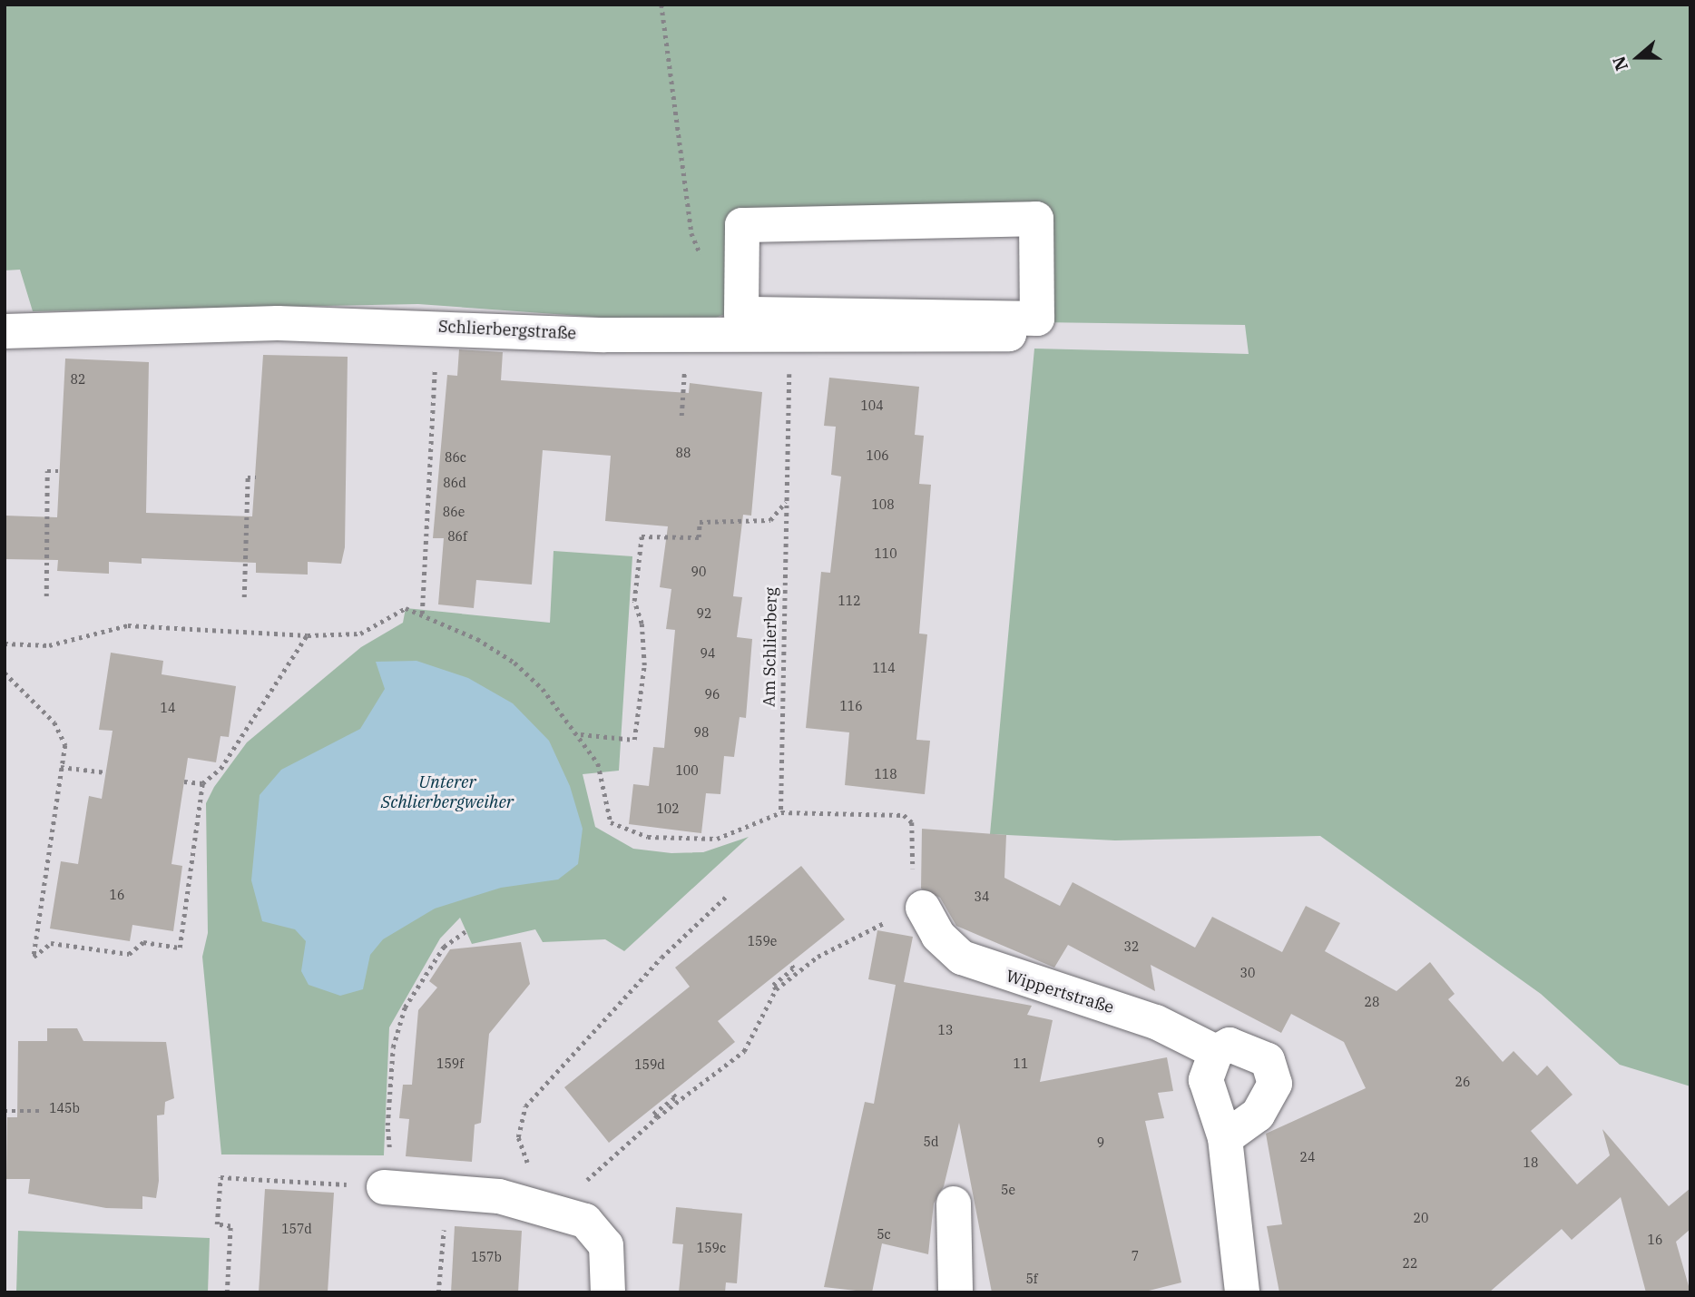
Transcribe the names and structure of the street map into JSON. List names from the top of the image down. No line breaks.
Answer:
{"streets":{"street":["Schlierbergstraße","Wippertstraße"],"path":["Am Schlierberg"]},"crossings":[["Schlierbergstraße","Am Schlierberg"]],"water":["Unterer Schlierbergweiher"],"house_numbers":["82","104","88","106","86c","86d","108","86e","86f","110","90","112","92","94","114","96","116","14","98","100","118","102","16","34","159e","32","30","28","13","159f","11","159d","26","145b","5d","9","24","18","5e","20","157d","5c","16","159c","7","157b","22","5f"],"north":"left"}
